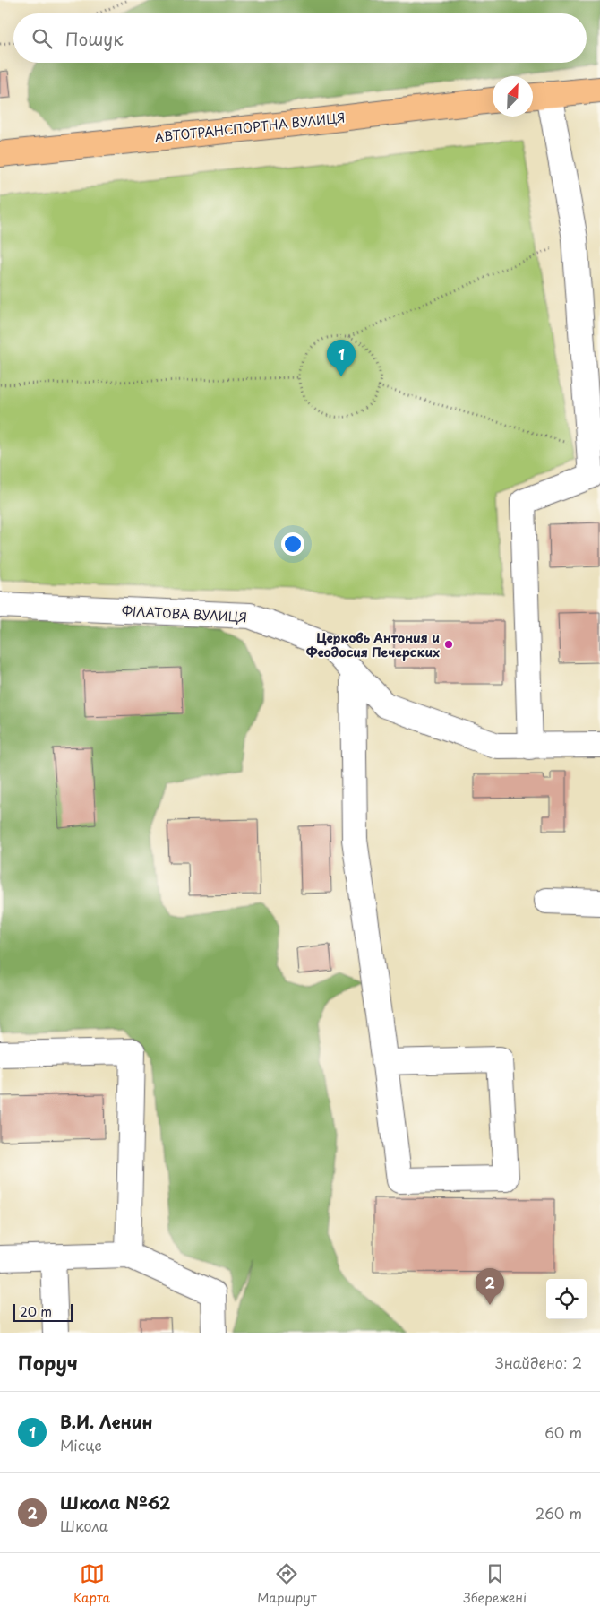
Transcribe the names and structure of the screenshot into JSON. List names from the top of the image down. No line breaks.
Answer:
{"streets":{"main road":["АВТОТРАНСПОРТНА ВУЛИЦЯ"],"street":["ФІЛАТОВА ВУЛИЦЯ"]},"places":["Церковь Антония и Феодосия Печерских"],"scale_bar":"20 m","north":"top right","page":{"search":"Пошук","pins":["1","2"],"scale":"20 m","heading":["Поруч","Знайдено: 2"],"list":[{"mark":"1","name":"В.И. Ленин","note":"Місце","value":"60 m"},{"mark":"2","name":"Школа №62","note":"Школа","value":"260 m"}],"nav":["Карта","Маршрут","Збережені"]}}
